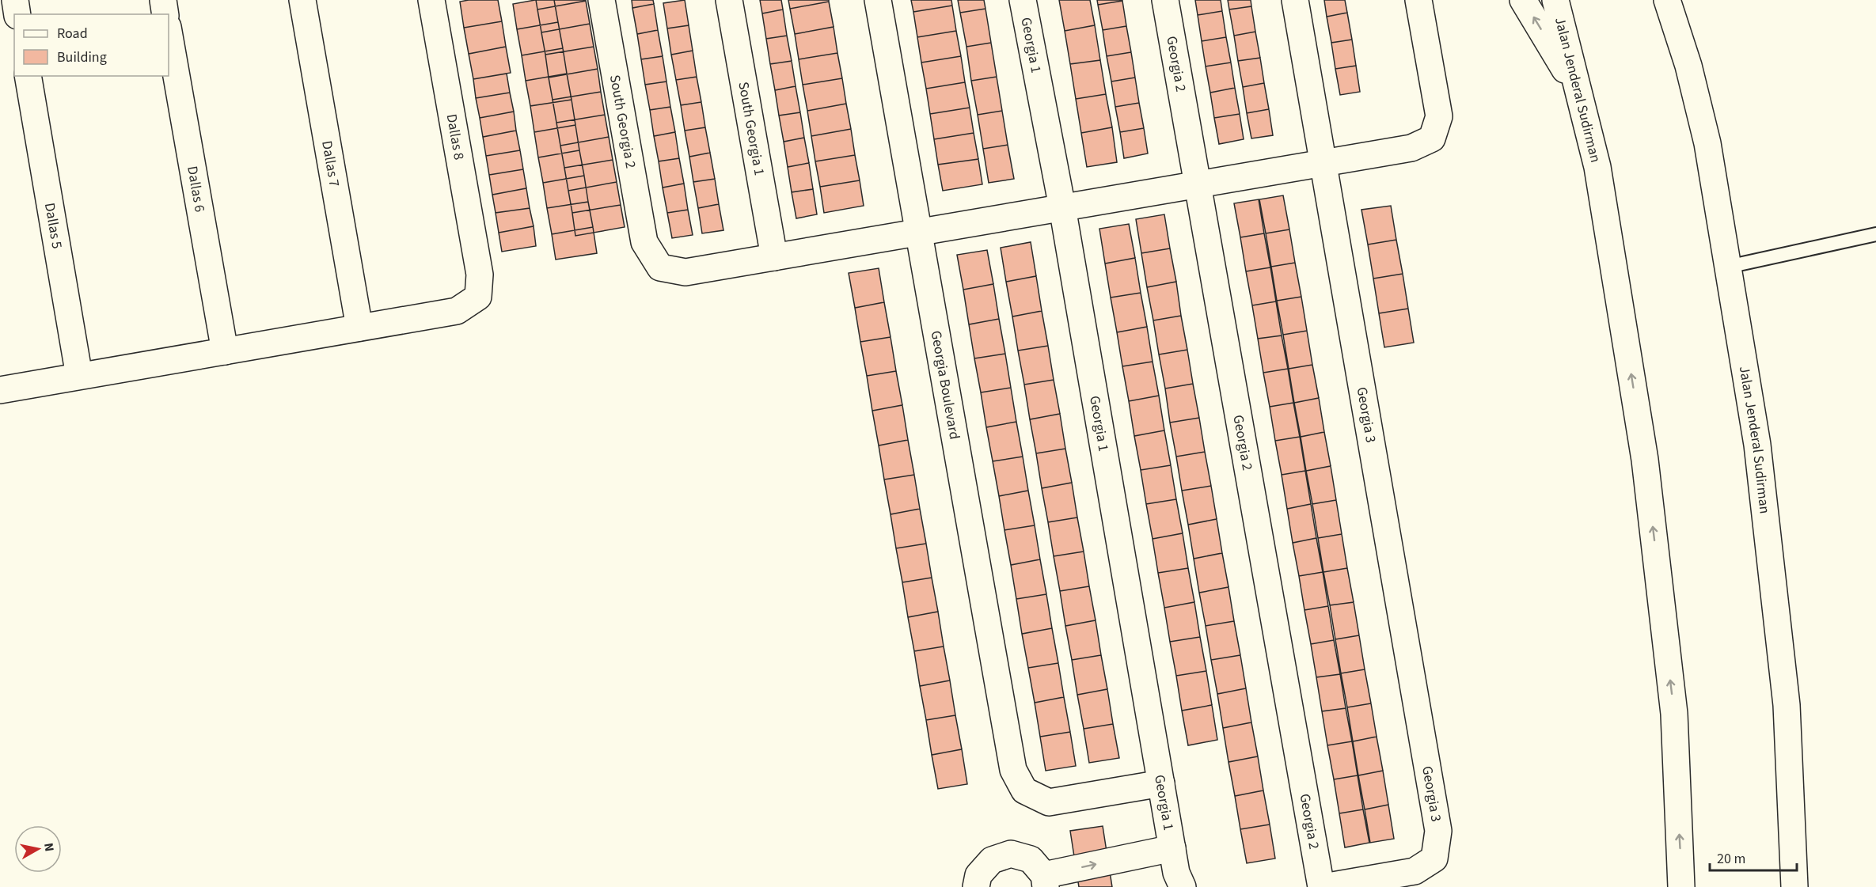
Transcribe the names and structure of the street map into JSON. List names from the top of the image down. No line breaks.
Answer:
{"streets":{"street":["Georgia 1","Georgia 2","Jalan Jenderal Sudirman","South Georgia 2","South Georgia 1","Dallas 8","Dallas 7","Dallas 6","Dallas 5","Georgia Boulevard","Georgia 3"]},"crossings":[["Georgia 1","Georgia Boulevard"],["Georgia 2","Georgia 3"],["South Georgia 2","South Georgia 1"],["Dallas 8","Dallas 7"]],"legend":["Road","Building"],"scale_bar":"20 m","north":"right"}
